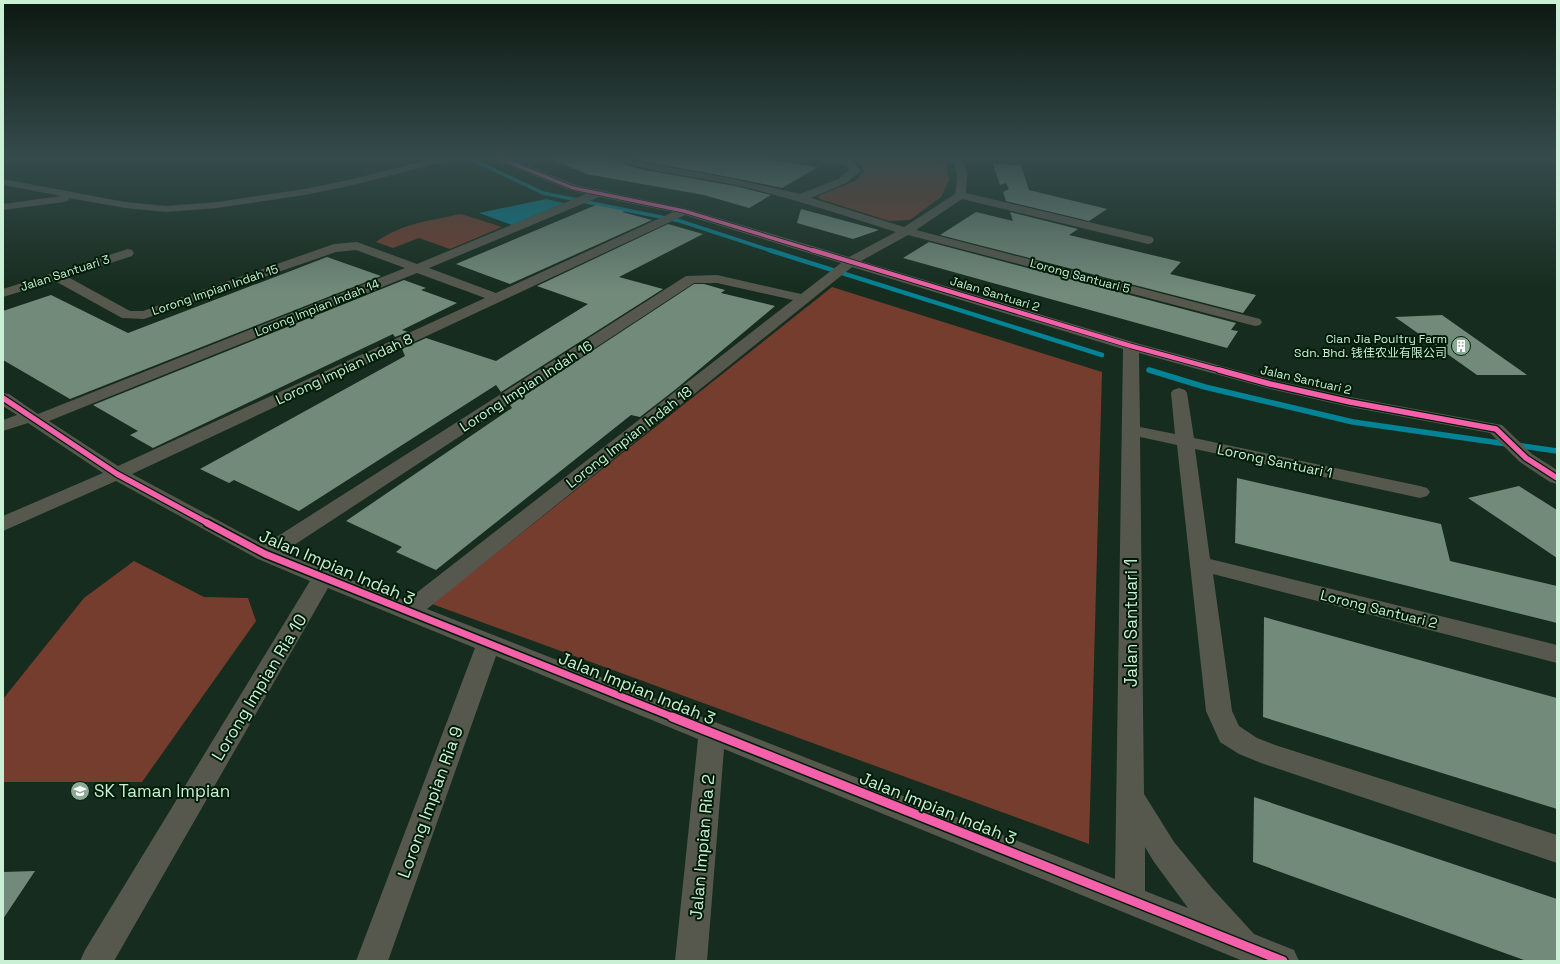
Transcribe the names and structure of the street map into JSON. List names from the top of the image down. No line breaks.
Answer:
{"streets":{"street":["Jalan Santuari 3","Lorong Santuari 5","Lorong Impian Indah 15","Jalan Santuari 2","Lorong Impian Indah 14","Lorong Impian Indah 8","Lorong Impian Indah 16","Lorong Impian Indah 18","Lorong Santuari 1","Jalan Impian Indah 3","Lorong Santuari 2","Jalan Santuari 1","Lorong Impian Ria 10","Lorong Impian Ria 9","Jalan Impian Ria 2"]},"crossings":[["Jalan Santuari 3","Lorong Impian Indah 15"],["Lorong Santuari 5","Lorong Impian Indah 18"],["Lorong Impian Indah 15","Lorong Impian Indah 14"],["Jalan Santuari 2","Lorong Impian Indah 8"],["Jalan Santuari 2","Lorong Impian Indah 18"],["Jalan Santuari 2","Jalan Santuari 1"],["Lorong Impian Indah 14","Jalan Impian Indah 3"],["Lorong Impian Indah 8","Jalan Impian Indah 3"],["Lorong Impian Indah 16","Lorong Impian Indah 18"],["Lorong Impian Indah 16","Jalan Impian Indah 3"],["Lorong Impian Indah 18","Jalan Impian Indah 3"],["Lorong Santuari 1","Jalan Santuari 1"],["Jalan Impian Indah 3","Jalan Santuari 1"],["Jalan Impian Indah 3","Lorong Impian Ria 10"],["Jalan Impian Indah 3","Lorong Impian Ria 9"],["Jalan Impian Indah 3","Jalan Impian Ria 2"]],"places":{"building":["Cian Jia Poultry Farm Sdn. Bhd. 钱佳农业有限公司"],"school or university":["SK Taman Impian"]}}
